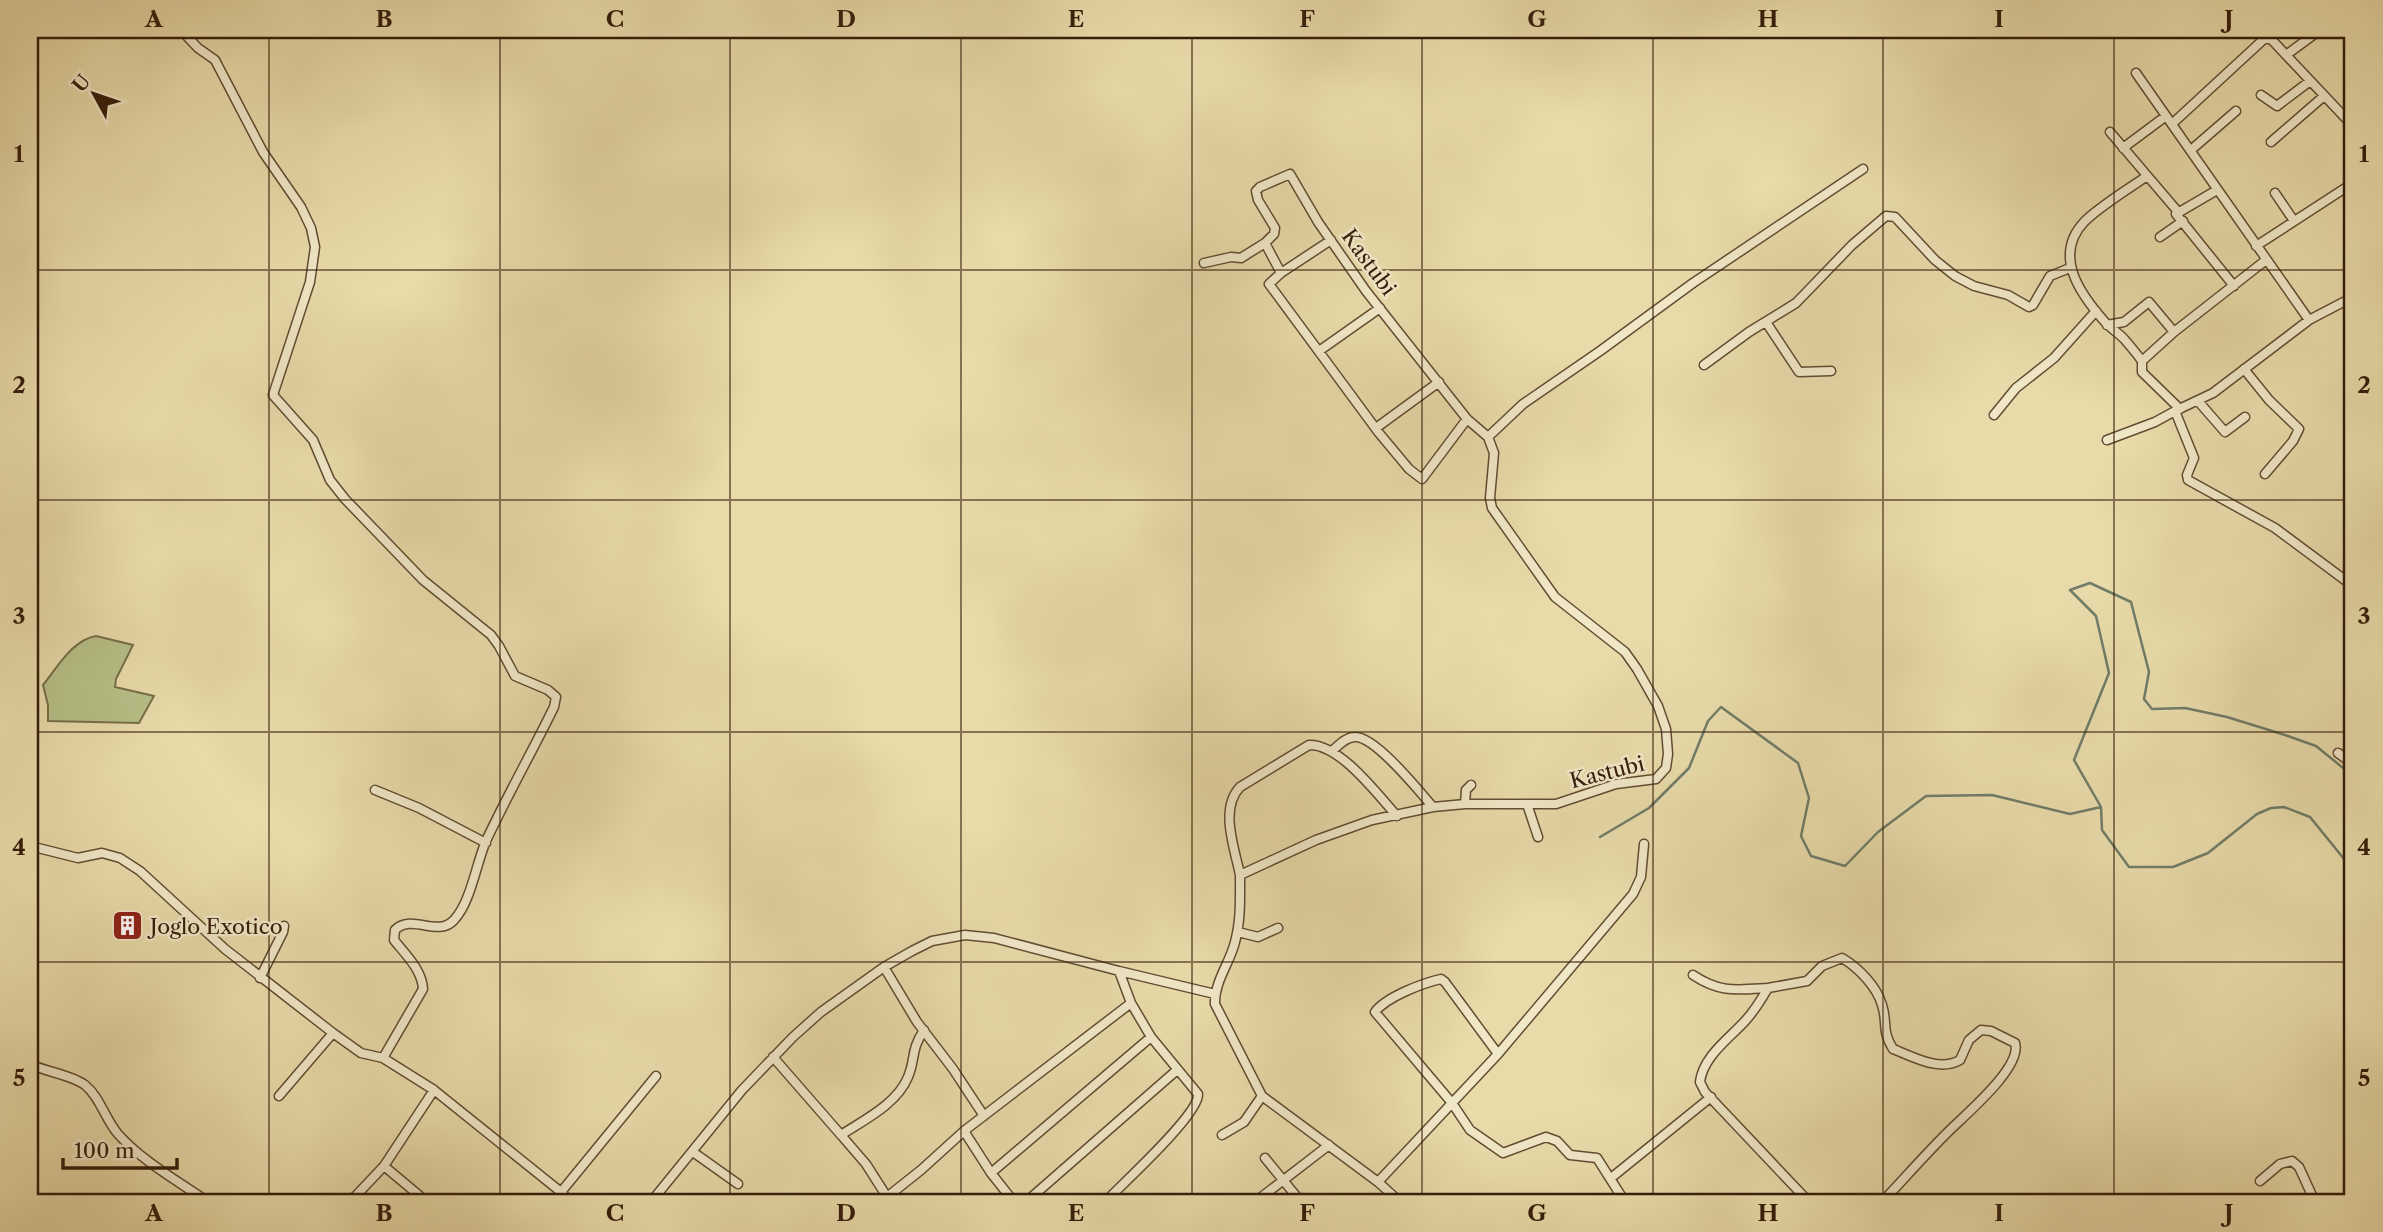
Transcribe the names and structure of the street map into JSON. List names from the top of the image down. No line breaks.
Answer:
{"streets":{"street":["Kastubi"]},"places":{"building":["Joglo Exotico"]},"scale_bar":"100 m","north":"top left","grid":{"columns":["A","B","C","D","E","F","G","H","I","J"],"rows":["1","2","3","4","5"]}}
